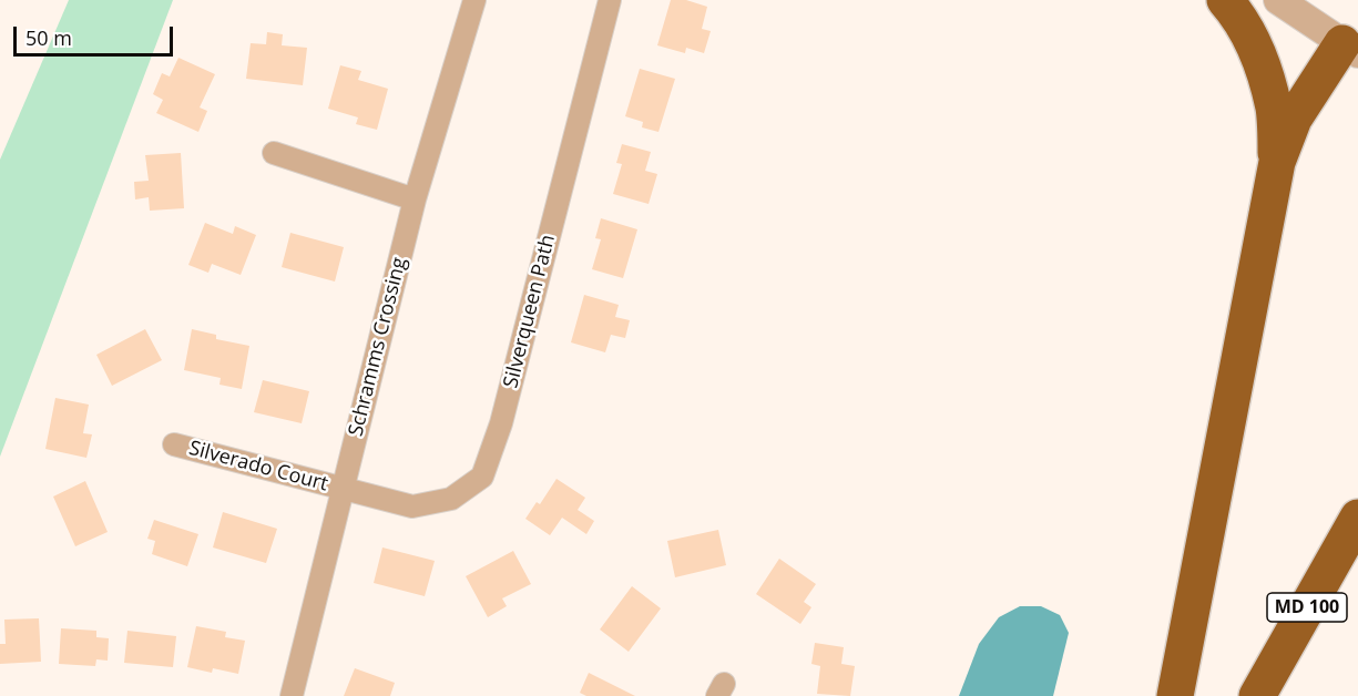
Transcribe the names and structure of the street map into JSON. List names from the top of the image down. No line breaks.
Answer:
{"streets":{"highway":["MD 100"],"street":["Silverqueen Path","Schramms Crossing","Silverado Court"]},"crossings":[["Silverqueen Path","Schramms Crossing"],["Silverqueen Path","Silverado Court"],["Schramms Crossing","Silverado Court"]],"scale_bar":"50 m"}
